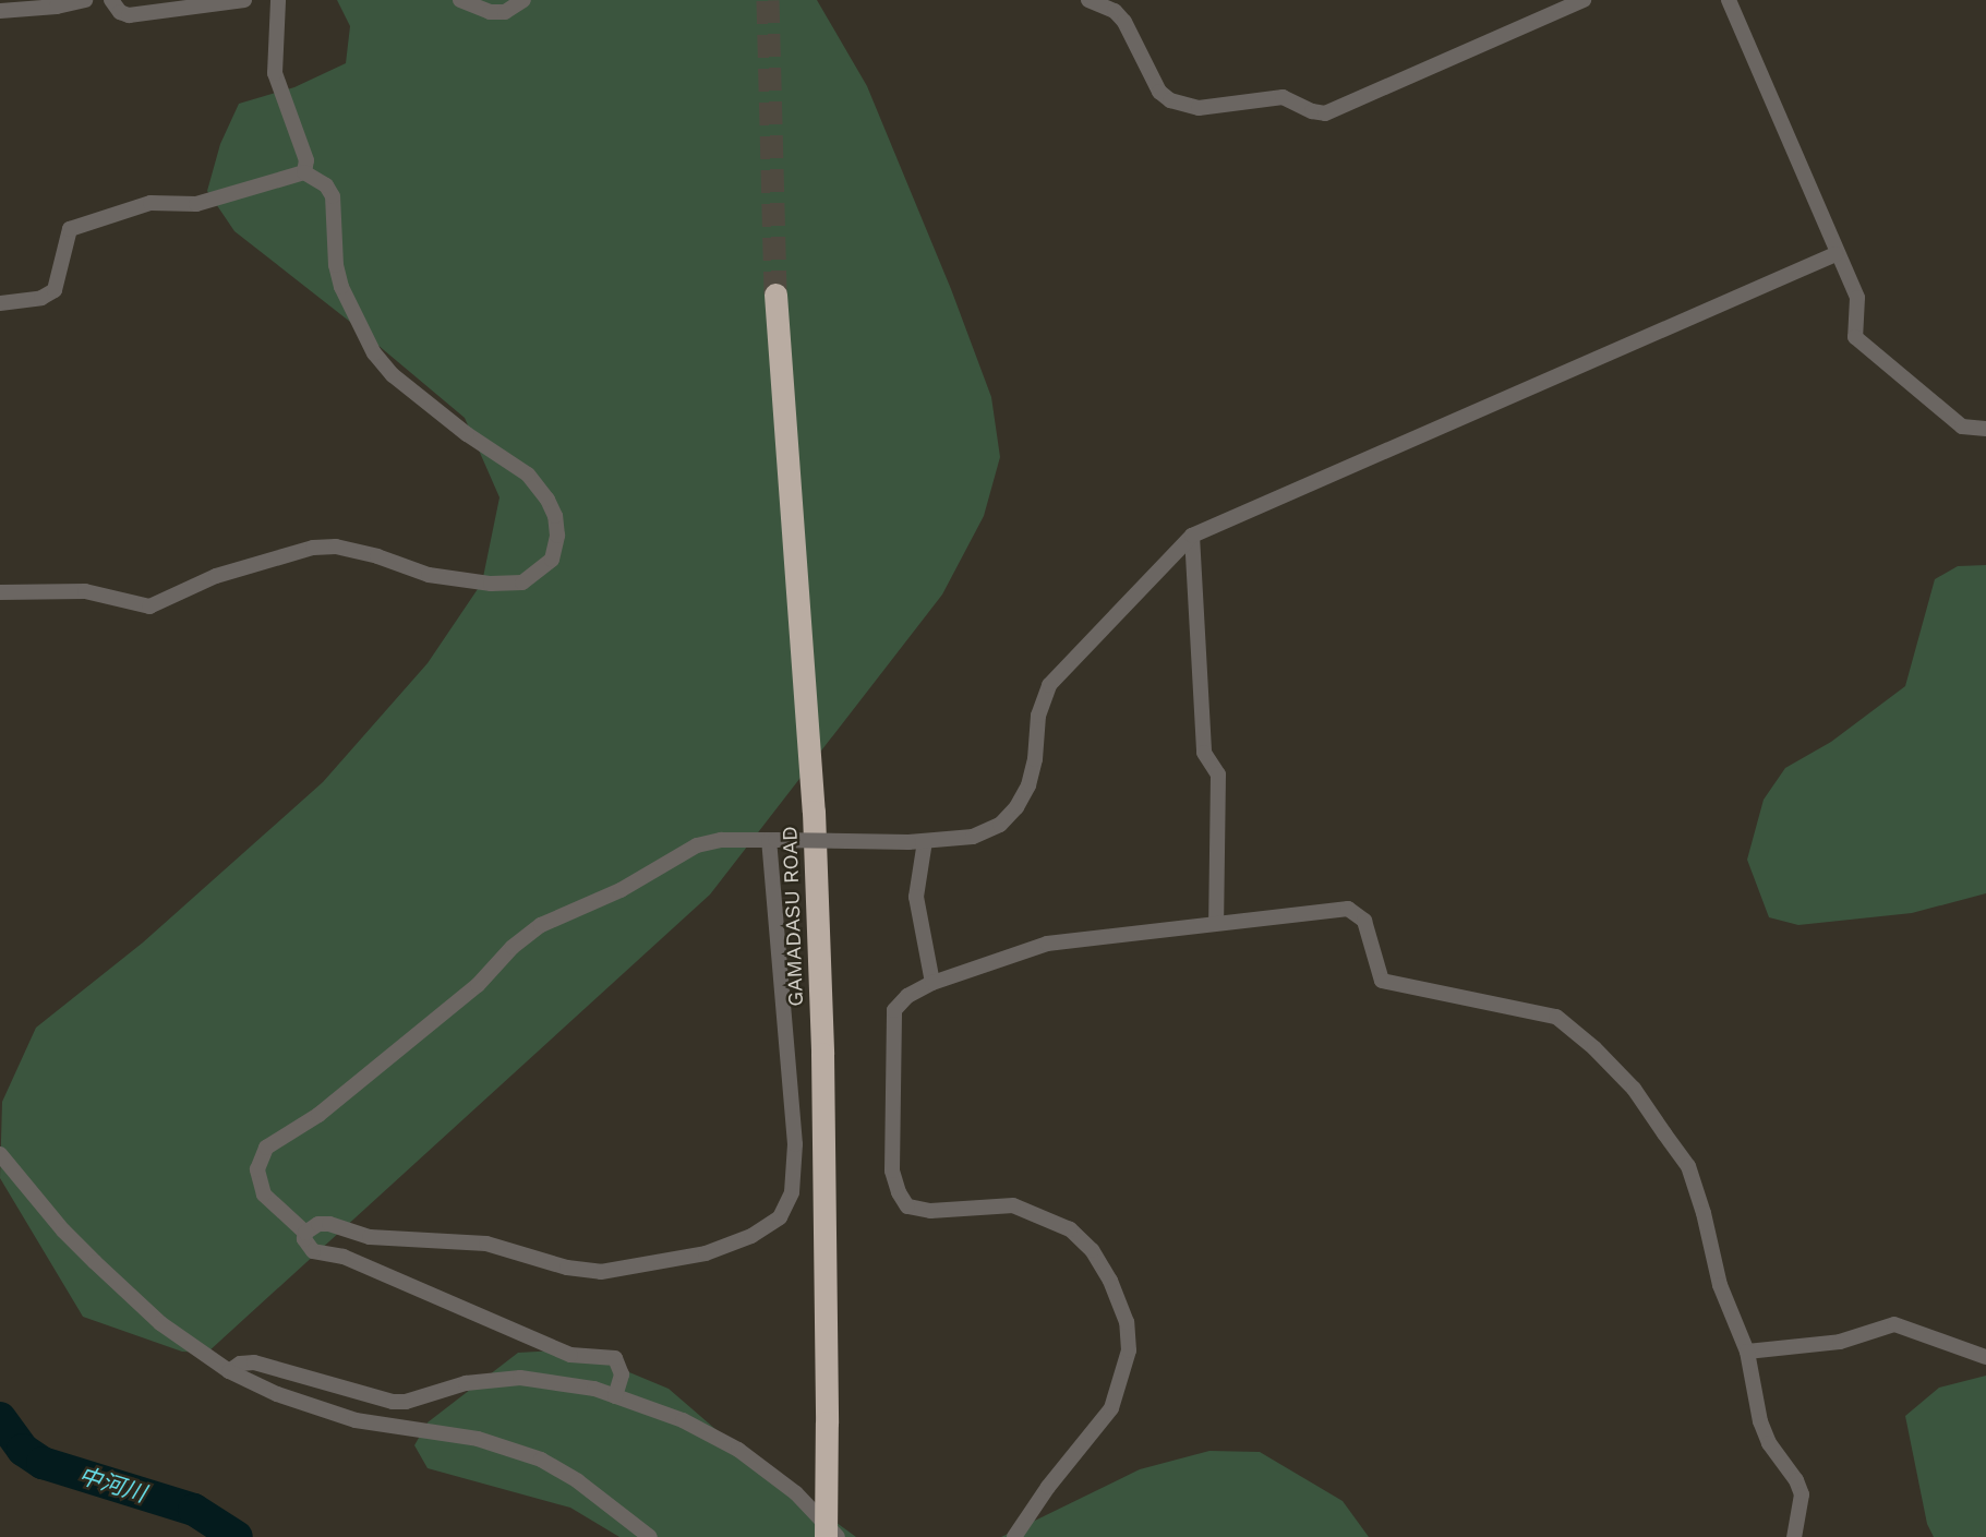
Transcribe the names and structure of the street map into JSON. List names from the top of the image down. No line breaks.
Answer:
{"streets":{"highway":["GAMADASU ROAD"]},"water":["中河川"]}
